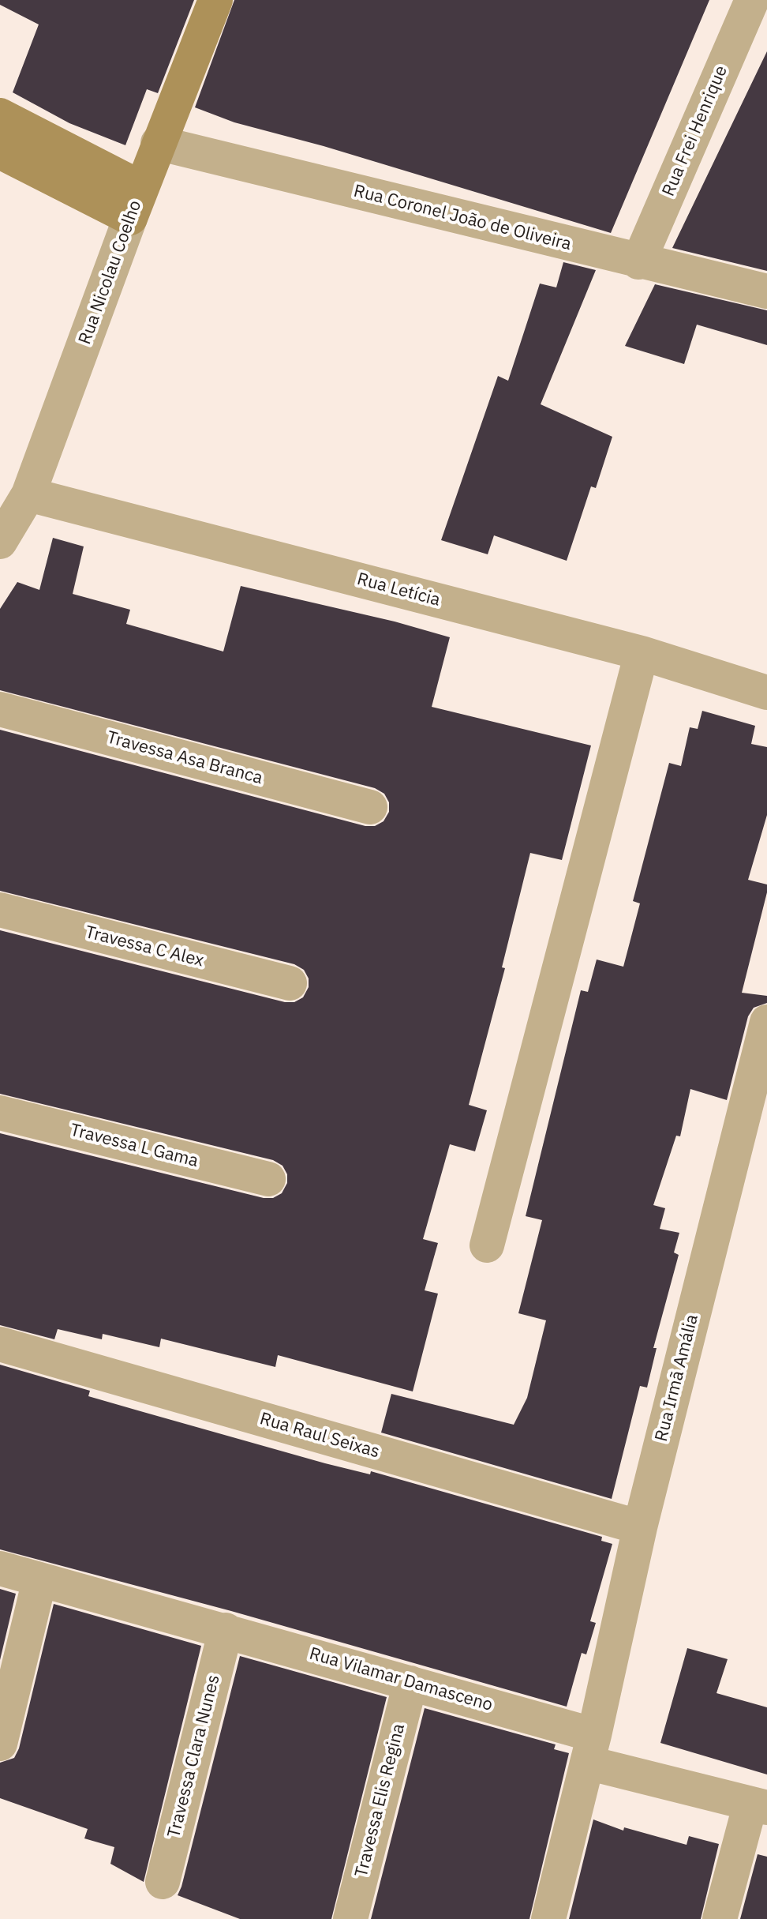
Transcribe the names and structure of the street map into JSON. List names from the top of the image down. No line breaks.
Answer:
{"streets":{"street":["Rua Frei Henrique","Rua Coronel João de Oliveira","Rua Nicolau Coelho","Rua Letícia","Travessa Asa Branca","Travessa C Alex","Travessa L Gama","Rua Irmã Amália","Rua Raul Seixas","Rua Vilamar Damasceno","Travessa Clara Nunes","Travessa Elis Regina"]},"crossings":[["Rua Frei Henrique","Rua Coronel João de Oliveira"],["Rua Coronel João de Oliveira","Rua Nicolau Coelho"],["Rua Nicolau Coelho","Rua Letícia"],["Rua Irmã Amália","Rua Raul Seixas"],["Rua Irmã Amália","Rua Vilamar Damasceno"],["Rua Vilamar Damasceno","Travessa Clara Nunes"],["Rua Vilamar Damasceno","Travessa Elis Regina"]]}
